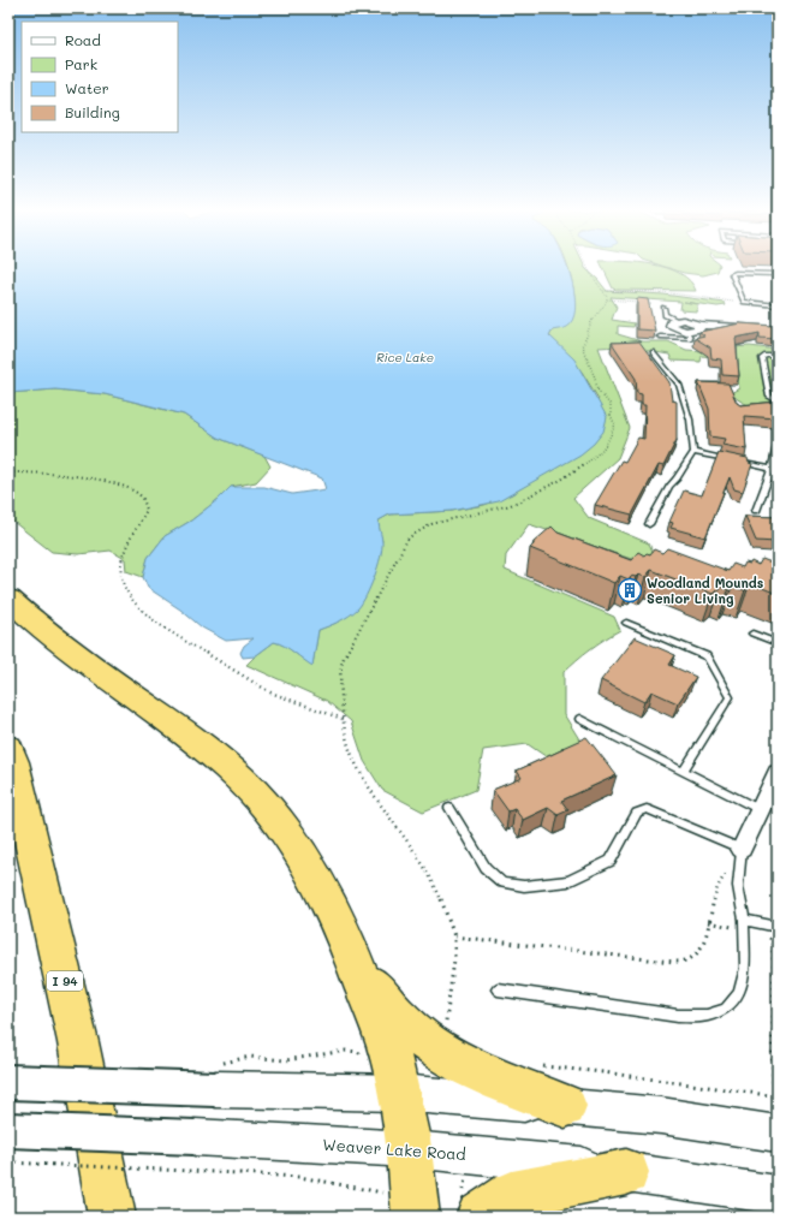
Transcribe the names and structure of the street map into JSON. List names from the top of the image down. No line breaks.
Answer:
{"streets":{"highway":["I 94"],"main road":["Weaver Lake Road"]},"water":["Rice Lake"],"places":{"building":["Woodland Mounds Senior Living"]},"legend":["Road","Park","Water","Building"]}
